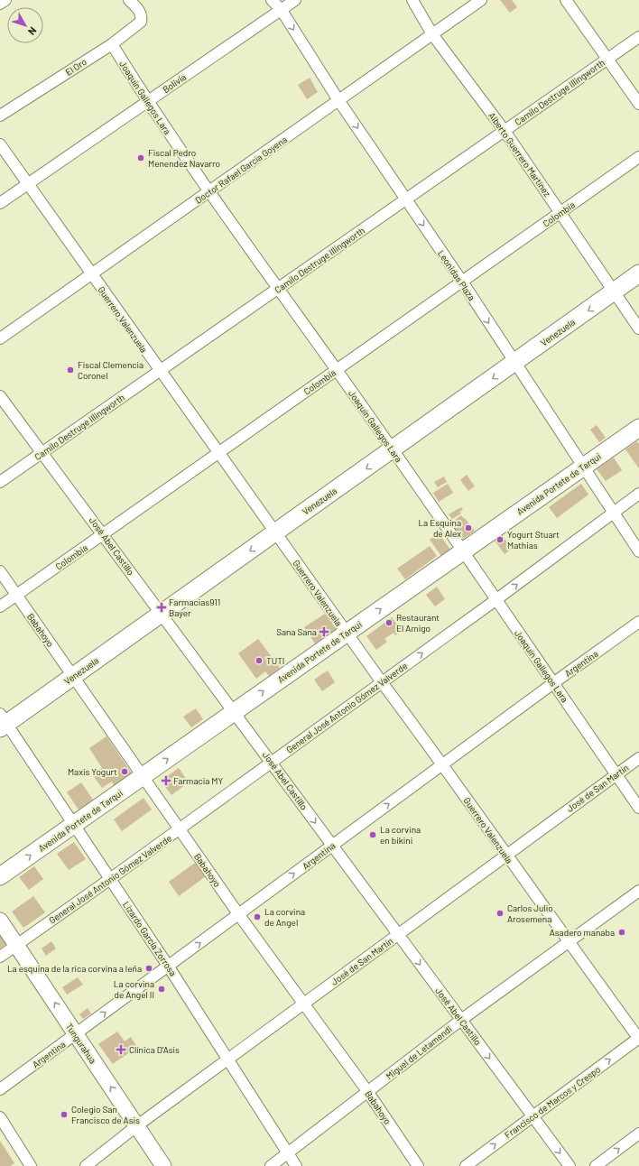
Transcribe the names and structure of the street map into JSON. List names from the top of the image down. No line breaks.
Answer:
{"streets":{"main road":["Venezuela","Avenida Portete de Tarqui","Tungurahua"],"street":["El Oro","Bolivia","Camilo Destruge Illingworth","Joaquín Gallegos Lara","Alberto Guerrero Martínez","Doctor Rafael García Goyena","Colombia","Leonidas Plaza","Guerrero Valenzuela","José Abel Castillo","Babahoyo","Argentina","General José Antonio Gómez Valverde","José de San Martín","Lizardo García Zorrosa","Miguel de Letamendi","Francisco de Marcos y Crespo"]},"crossings":[["El Oro","Joaquín Gallegos Lara"],["Bolivia","Joaquín Gallegos Lara"],["Bolivia","Leonidas Plaza"],["Bolivia","Guerrero Valenzuela"],["Camilo Destruge Illingworth","Joaquín Gallegos Lara"],["Camilo Destruge Illingworth","Alberto Guerrero Martínez"],["Camilo Destruge Illingworth","Leonidas Plaza"],["Camilo Destruge Illingworth","Guerrero Valenzuela"],["Camilo Destruge Illingworth","José Abel Castillo"],["Joaquín Gallegos Lara","Doctor Rafael García Goyena"],["Joaquín Gallegos Lara","Colombia"],["Joaquín Gallegos Lara","Venezuela"],["Joaquín Gallegos Lara","Avenida Portete de Tarqui"],["Joaquín Gallegos Lara","Argentina"],["Joaquín Gallegos Lara","General José Antonio Gómez Valverde"],["Joaquín Gallegos Lara","José de San Martín"],["Alberto Guerrero Martínez","Doctor Rafael García Goyena"],["Alberto Guerrero Martínez","Colombia"],["Alberto Guerrero Martínez","Venezuela"],["Doctor Rafael García Goyena","Leonidas Plaza"],["Doctor Rafael García Goyena","Guerrero Valenzuela"],["Colombia","Leonidas Plaza"],["Colombia","Guerrero Valenzuela"],["Colombia","José Abel Castillo"],["Colombia","Babahoyo"],["Leonidas Plaza","Venezuela"],["Leonidas Plaza","Avenida Portete de Tarqui"],["Leonidas Plaza","General José Antonio Gómez Valverde"],["Guerrero Valenzuela","Venezuela"],["Guerrero Valenzuela","Avenida Portete de Tarqui"],["Guerrero Valenzuela","Argentina"],["Guerrero Valenzuela","General José Antonio Gómez Valverde"],["Guerrero Valenzuela","José de San Martín"],["Guerrero Valenzuela","Miguel de Letamendi"],["Guerrero Valenzuela","Francisco de Marcos y Crespo"],["Venezuela","José Abel Castillo"],["Venezuela","Babahoyo"],["Venezuela","Lizardo García Zorrosa"],["Avenida Portete de Tarqui","José Abel Castillo"],["Avenida Portete de Tarqui","Babahoyo"],["Avenida Portete de Tarqui","Lizardo García Zorrosa"],["José Abel Castillo","Argentina"],["José Abel Castillo","General José Antonio Gómez Valverde"],["José Abel Castillo","José de San Martín"],["José Abel Castillo","Miguel de Letamendi"],["José Abel Castillo","Francisco de Marcos y Crespo"],["Babahoyo","Argentina"],["Babahoyo","General José Antonio Gómez Valverde"],["Babahoyo","José de San Martín"],["Babahoyo","Miguel de Letamendi"],["Argentina","Lizardo García Zorrosa"],["Argentina","Tungurahua"],["General José Antonio Gómez Valverde","Lizardo García Zorrosa"],["General José Antonio Gómez Valverde","Tungurahua"],["José de San Martín","Lizardo García Zorrosa"],["José de San Martín","Tungurahua"],["Lizardo García Zorrosa","Miguel de Letamendi"]],"one_way":["Leonidas Plaza","Venezuela","Avenida Portete de Tarqui","José Abel Castillo","Argentina","General José Antonio Gómez Valverde","Tungurahua","Francisco de Marcos y Crespo"],"places":{"other":["Fiscal Pedro Menendez Navarro","Fiscal Clemencia Coronel","La Esquina de Alex","Yogurt Stuart Mathias","Restaurant El Amigo","TUTI","Maxis Yogurt","La corvina en bikini","Carlos Julio Arosemena","La corvina de Angel","Asadero manaba","La esquina de la rica corvina a leña","La corvina de Angel II","Colegio San Francisco de Asis"],"health":["Farmacias911 Bayer","Sana Sana","Farmacia MY","Clínica D'Asis"]},"north":"bottom right"}
